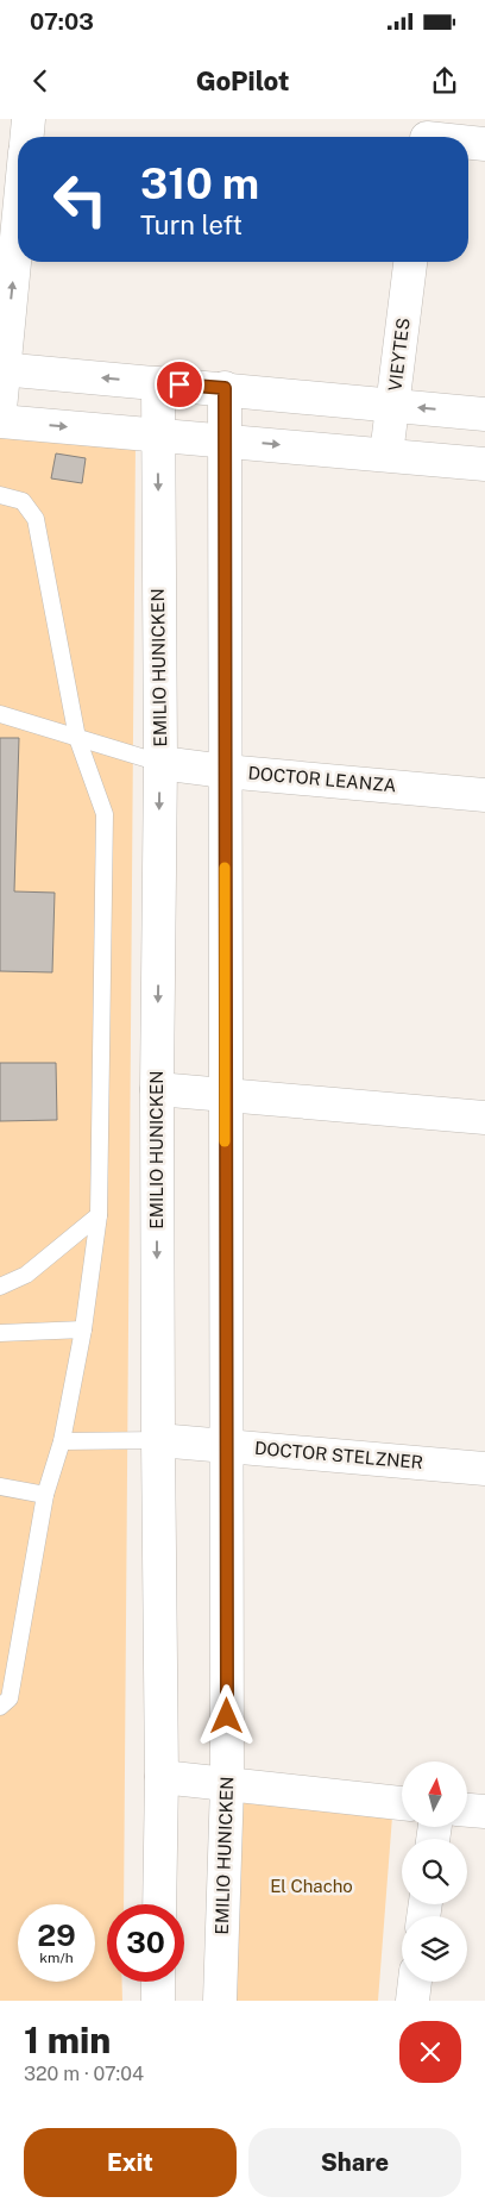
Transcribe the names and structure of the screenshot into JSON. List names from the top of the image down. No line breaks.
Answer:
{"streets":{"street":["VIEYTES","EMILIO HUNICKEN","DOCTOR LEANZA","DOCTOR STELZNER"]},"crossings":[["EMILIO HUNICKEN","DOCTOR LEANZA"],["EMILIO HUNICKEN","DOCTOR STELZNER"]],"parks":["El Chacho"],"north":"top","page":{"status":"07:03","header":"GoPilot","turn":["310 m","Turn left"],"speed":"29 km/h","limit":"30","heading":["1 min","320 m · 07:04"],"buttons":["Exit","Share"]}}
